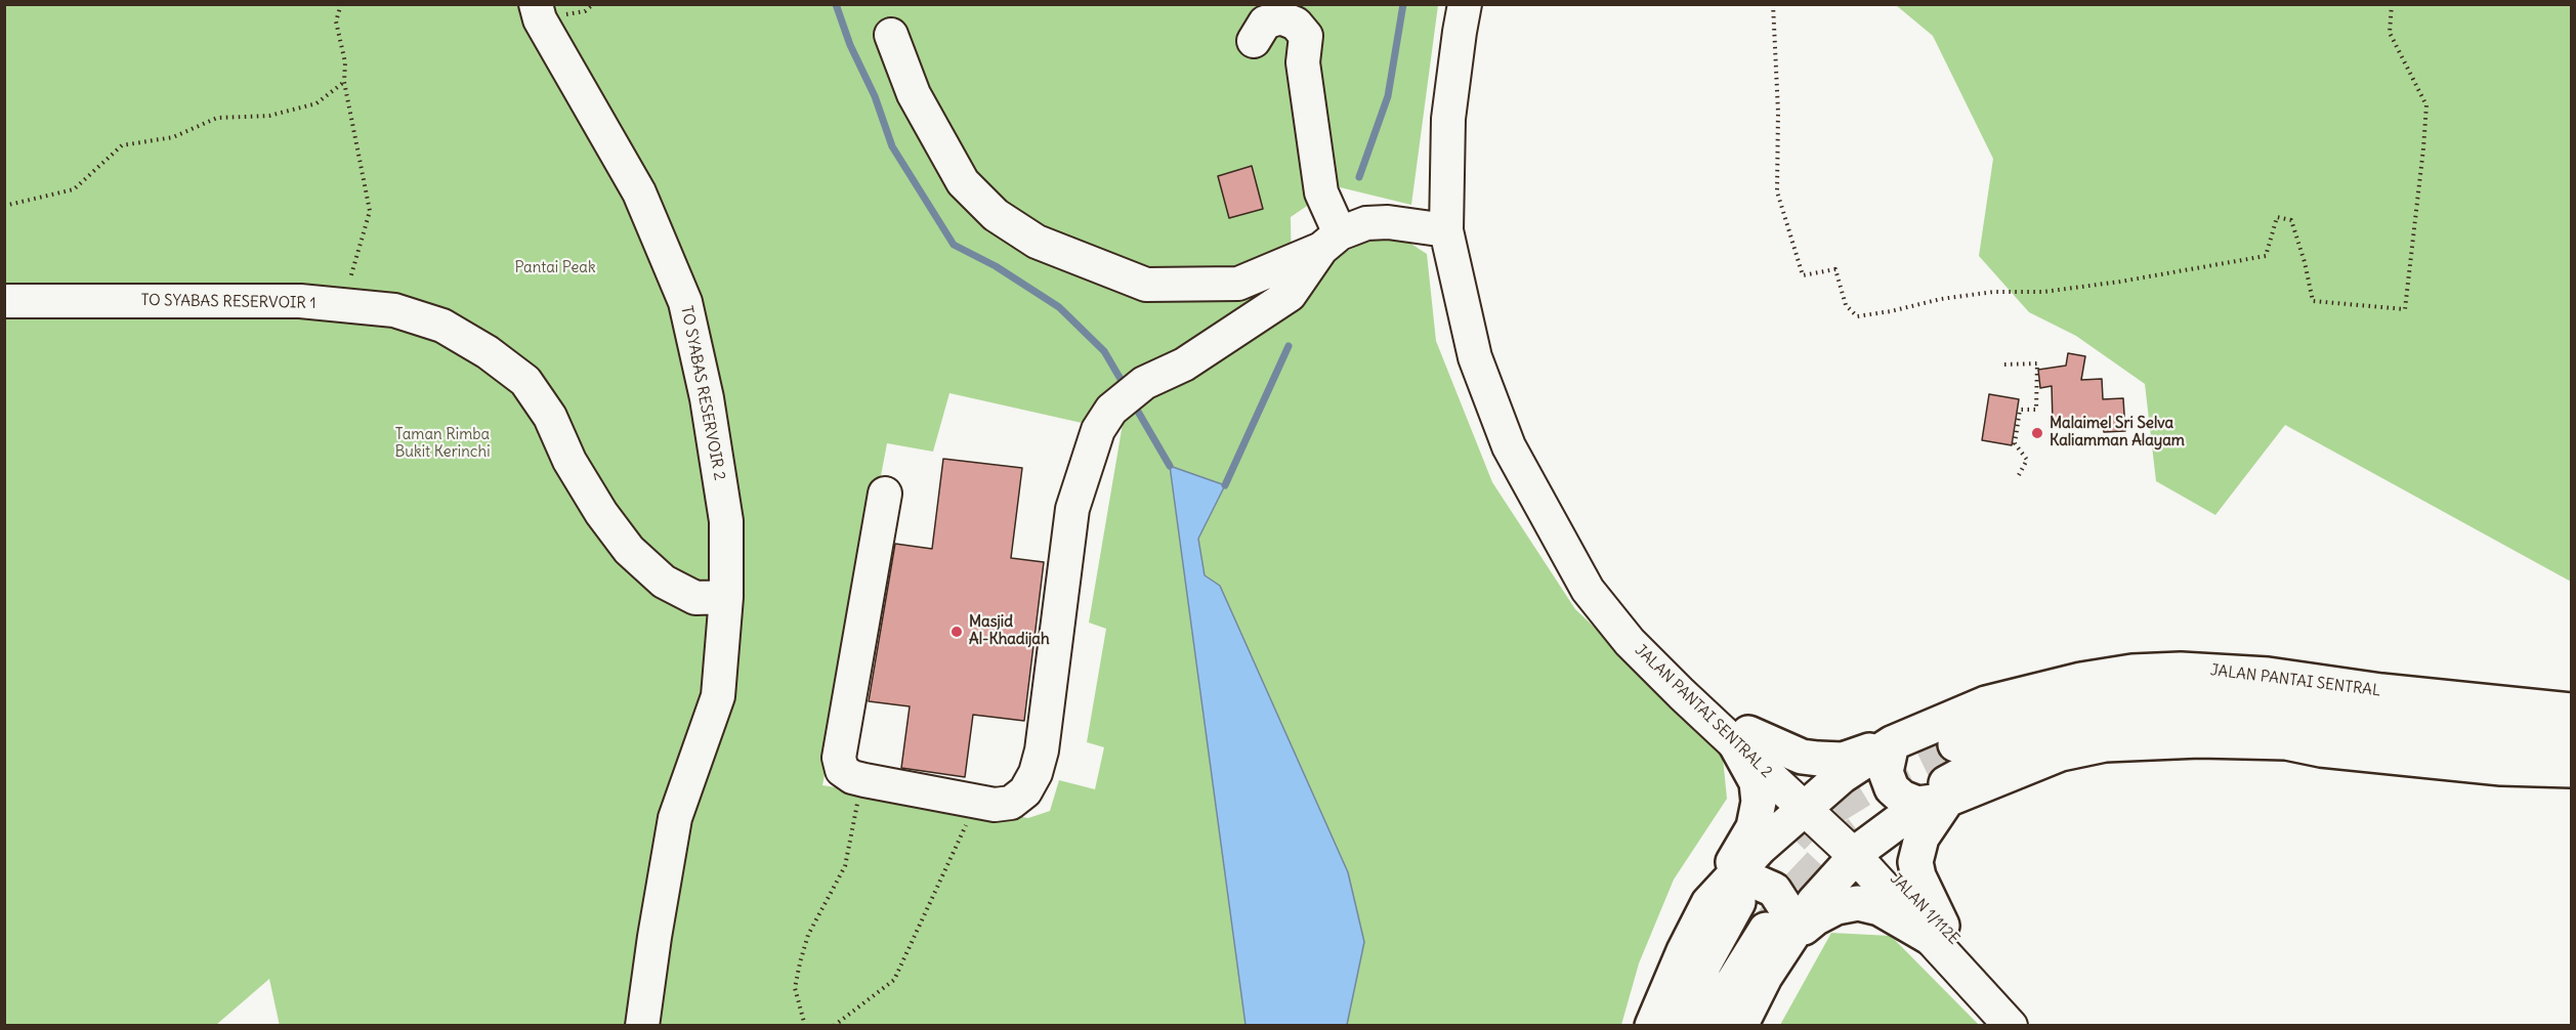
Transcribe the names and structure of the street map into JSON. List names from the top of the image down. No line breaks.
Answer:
{"streets":{"main road":["JALAN PANTAI SENTRAL"],"street":["TO SYABAS RESERVOIR 1","TO SYABAS RESERVOIR 2","JALAN PANTAI SENTRAL 2","JALAN 1/112E"]},"crossings":[["TO SYABAS RESERVOIR 1","TO SYABAS RESERVOIR 2"],["JALAN PANTAI SENTRAL","JALAN PANTAI SENTRAL 2"],["JALAN PANTAI SENTRAL","JALAN 1/112E"],["JALAN PANTAI SENTRAL 2","JALAN 1/112E"]],"parks":["Pantai Peak","Taman Rimba Bukit Kerinchi"],"places":["Malaimel Sri Selva Kaliamman Alayam","Masjid Al-Khadijah"]}
